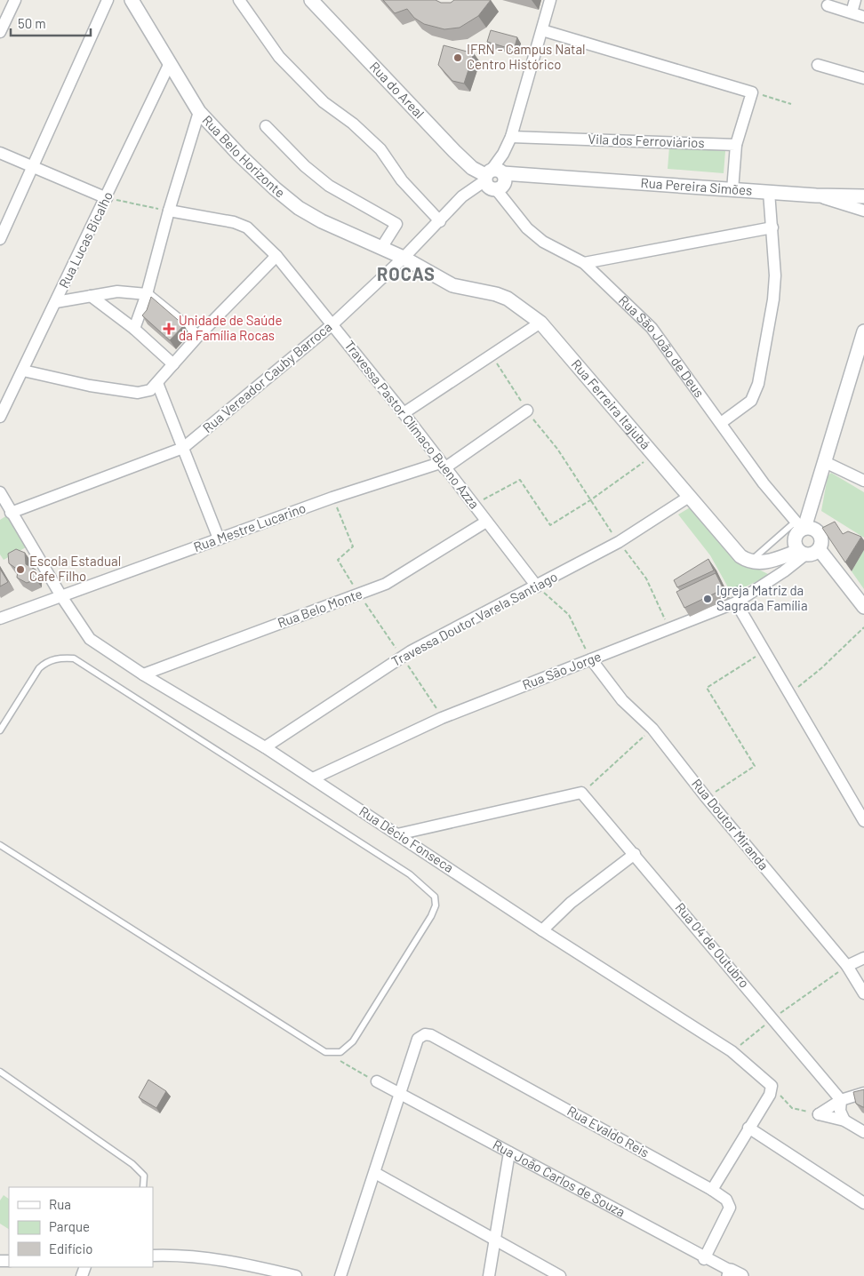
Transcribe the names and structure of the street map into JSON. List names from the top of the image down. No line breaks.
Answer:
{"streets":{"street":["Rua do Areal","Vila dos Ferroviários","Rua Belo Horizonte","Rua Pereira Simões","Rua Lucas Bicalho","Rua São João de Deus","Rua Vereador Cauby Barroca","Rua Ferreira Itajubá","Travessa Pastor Clímaco Bueno Azza","Rua Mestre Lucarino","Rua Belo Monte","Travessa Doutor Varela Santiago","Rua São Jorge","Rua Doutor Miranda","Rua Décio Fonseca","Rua 04 de Outubro","Rua Evaldo Reis","Rua João Carlos de Souza"]},"crossings":[["Rua do Areal","Rua Pereira Simões"],["Rua do Areal","Rua São João de Deus"],["Rua do Areal","Rua Vereador Cauby Barroca"],["Rua Belo Horizonte","Rua Lucas Bicalho"],["Rua Belo Horizonte","Rua Vereador Cauby Barroca"],["Rua Belo Horizonte","Rua Ferreira Itajubá"],["Rua Pereira Simões","Rua São João de Deus"],["Rua Pereira Simões","Rua Vereador Cauby Barroca"],["Rua São João de Deus","Rua Vereador Cauby Barroca"],["Rua São João de Deus","Rua São Jorge"],["Rua Vereador Cauby Barroca","Rua Ferreira Itajubá"],["Rua Vereador Cauby Barroca","Travessa Pastor Clímaco Bueno Azza"],["Rua Vereador Cauby Barroca","Rua Décio Fonseca"],["Rua Ferreira Itajubá","Travessa Doutor Varela Santiago"],["Travessa Pastor Clímaco Bueno Azza","Rua Mestre Lucarino"],["Travessa Pastor Clímaco Bueno Azza","Rua Belo Monte"],["Travessa Pastor Clímaco Bueno Azza","Travessa Doutor Varela Santiago"],["Rua Mestre Lucarino","Rua Décio Fonseca"],["Rua Belo Monte","Rua Décio Fonseca"],["Travessa Doutor Varela Santiago","Rua Décio Fonseca"],["Rua São Jorge","Rua Doutor Miranda"],["Rua São Jorge","Rua Décio Fonseca"],["Rua Evaldo Reis","Rua João Carlos de Souza"]],"districts":["ROCAS"],"places":{"other":["IFRN - Campus Natal Centro Histórico","Escola Estadual Cafe Filho","Igreja Matriz da Sagrada Família"],"health":["Unidade de Saúde da Família Rocas"]},"legend":["Rua","Parque","Edifício"],"scale_bar":"50 m"}
